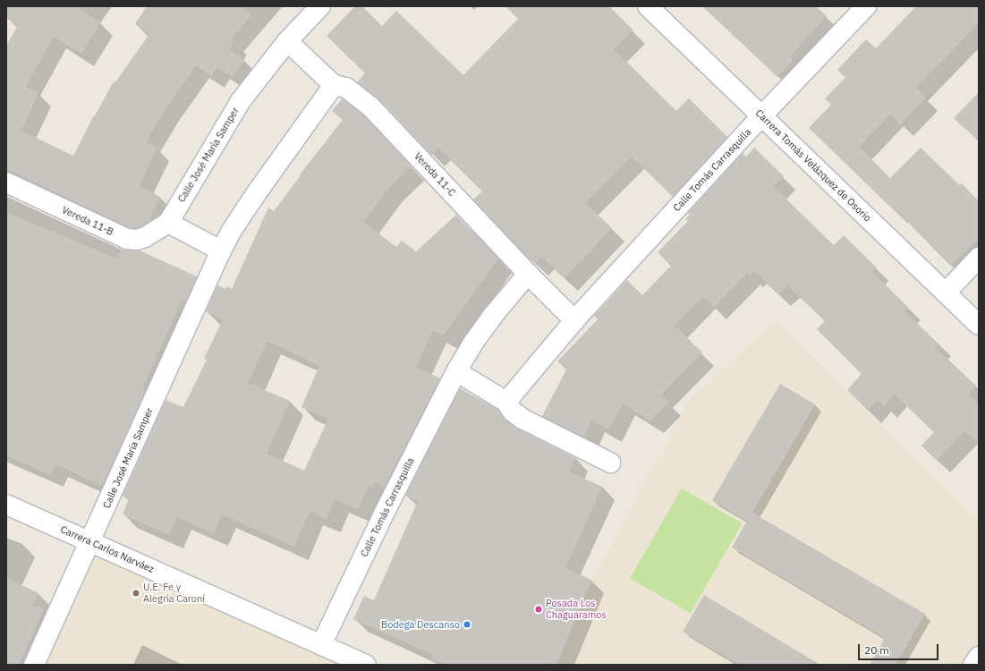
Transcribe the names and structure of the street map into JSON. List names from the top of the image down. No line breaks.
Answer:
{"streets":{"street":["Calle José María Samper","Carrera Tomás Velázquez de Osorio","Calle Tomás Carrasquilla","Vereda 11-C","Vereda 11-B","Carrera Carlos Narváez"]},"crossings":[["Calle José María Samper","Vereda 11-C"],["Calle José María Samper","Vereda 11-B"],["Calle José María Samper","Carrera Carlos Narváez"],["Carrera Tomás Velázquez de Osorio","Calle Tomás Carrasquilla"],["Calle Tomás Carrasquilla","Vereda 11-C"],["Calle Tomás Carrasquilla","Carrera Carlos Narváez"]],"places":["U.E. Fe y Alegría Caroní","Posada Los Chaguaramos","Bodega Descanso"],"scale_bar":"20 m"}
